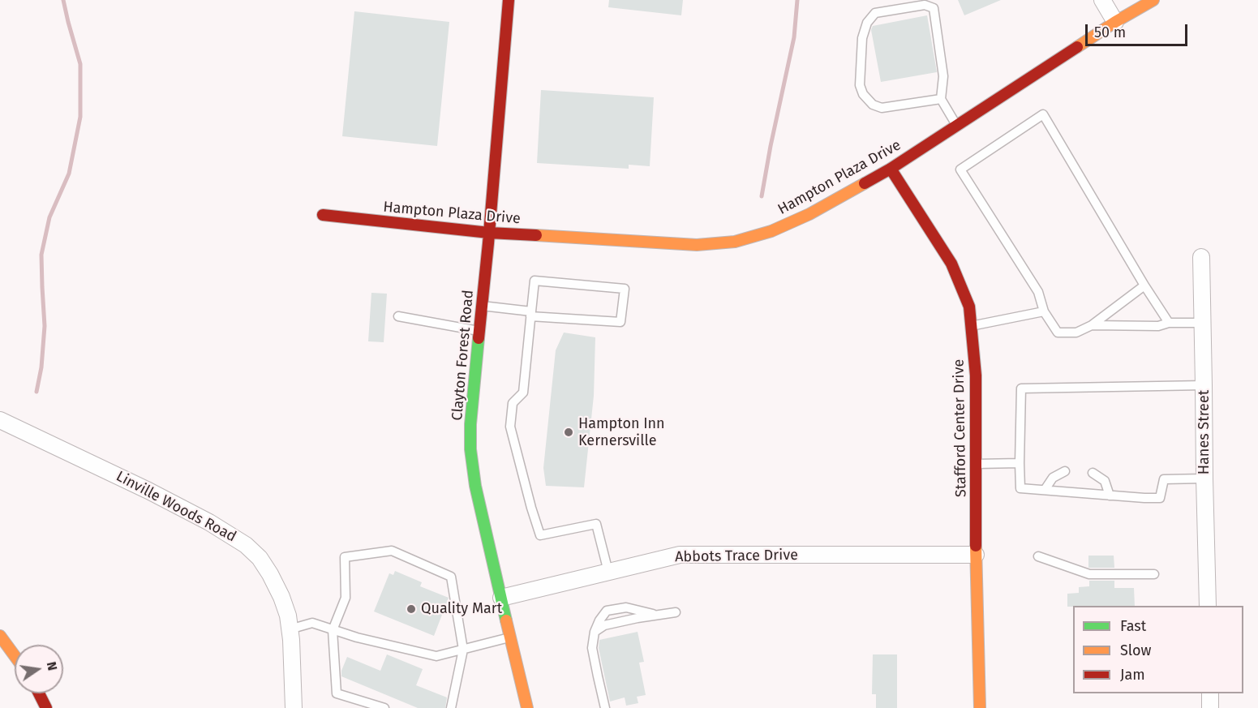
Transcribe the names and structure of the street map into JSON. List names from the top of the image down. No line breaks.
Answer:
{"streets":{"main road":["Hampton Plaza Drive","Clayton Forest Road","Stafford Center Drive"],"street":["Hanes Street","Linville Woods Road","Abbots Trace Drive"]},"crossings":[["Hampton Plaza Drive","Clayton Forest Road"],["Hampton Plaza Drive","Stafford Center Drive"],["Clayton Forest Road","Abbots Trace Drive"],["Stafford Center Drive","Abbots Trace Drive"]],"places":["Hampton Inn Kernersville","Quality Mart"],"legend":["Fast","Slow","Jam"],"scale_bar":"50 m","north":"right"}
